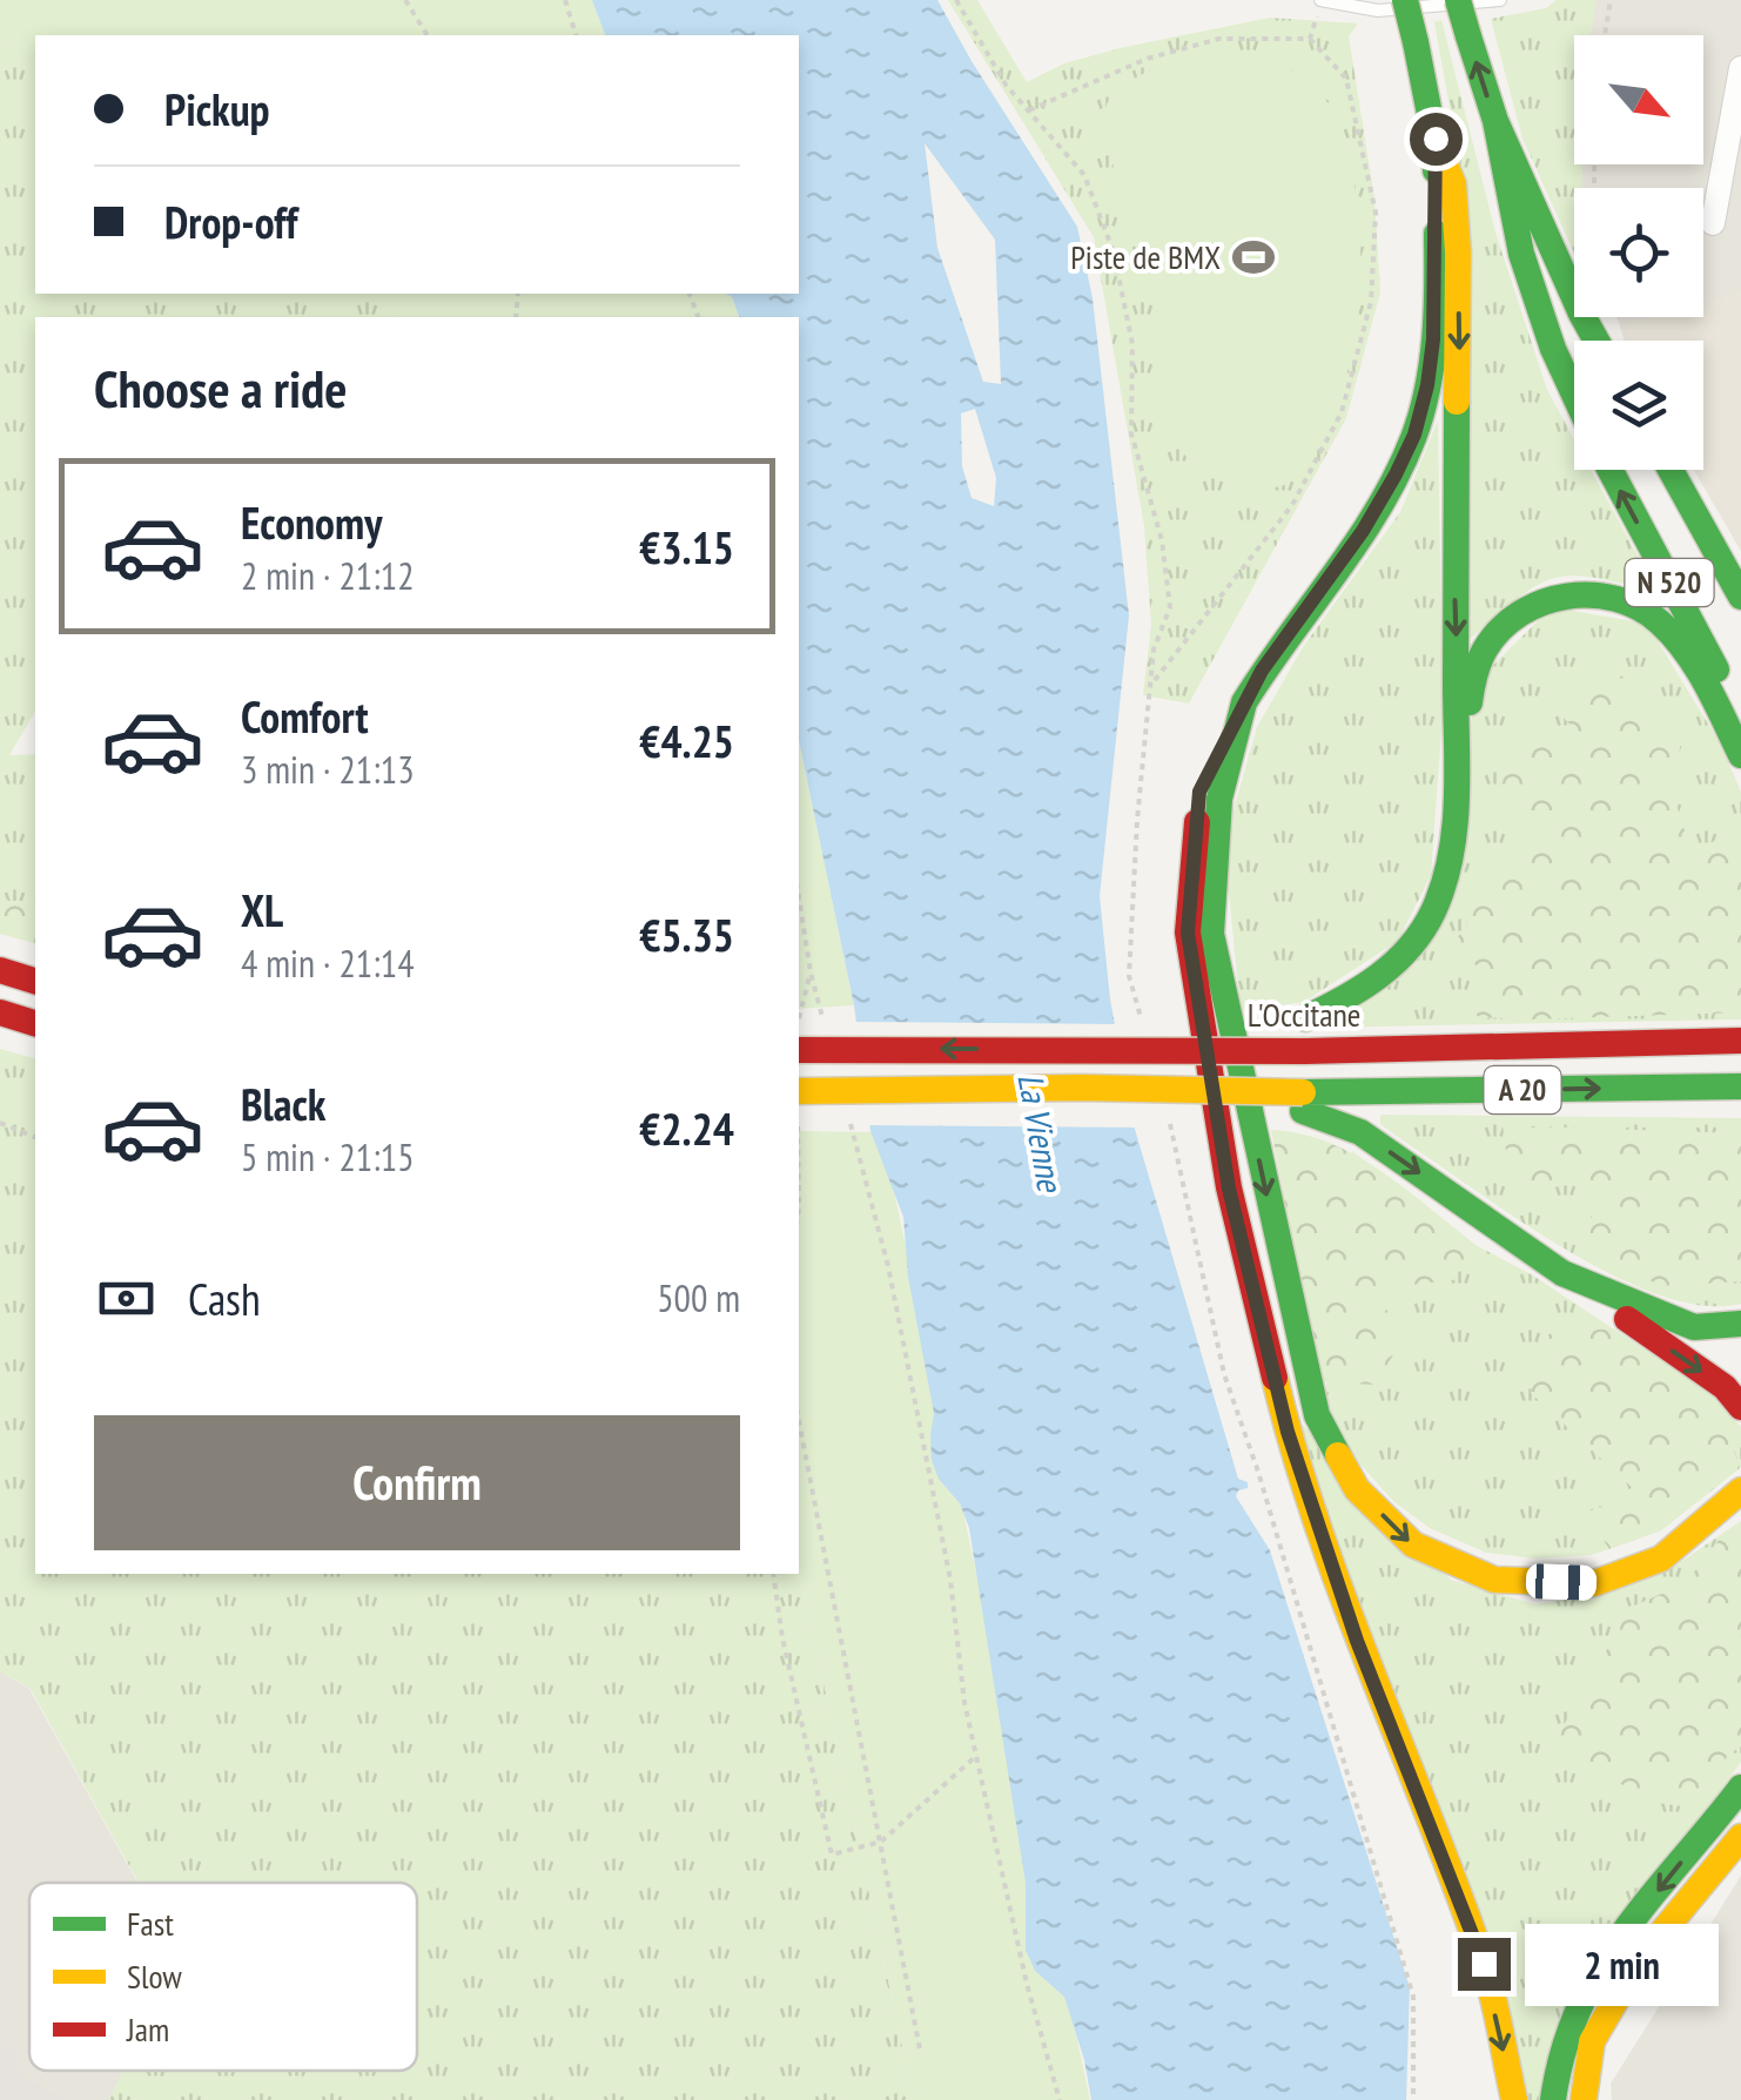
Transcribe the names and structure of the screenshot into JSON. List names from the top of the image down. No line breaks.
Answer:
{"streets":{"main road":["N 520","L'Occitane","A 20"]},"water":["La Vienne"],"places":{"sports":["Piste de BMX"]},"legend":["Fast","Slow","Jam"],"north":"bottom right","page":{"banner":["Pickup","Drop-off"],"heading":"Choose a ride","list":[{"name":"Economy","note":"2 min · 21:12","value":"€3.15"},{"name":"Comfort","note":"3 min · 21:13","value":"€4.25"},{"name":"XL","note":"4 min · 21:14","value":"€5.35"},{"name":"Black","note":"5 min · 21:15","value":"€2.24"}],"pay":["Cash","500 m"],"buttons":"Confirm","bubble":"2 min"}}
